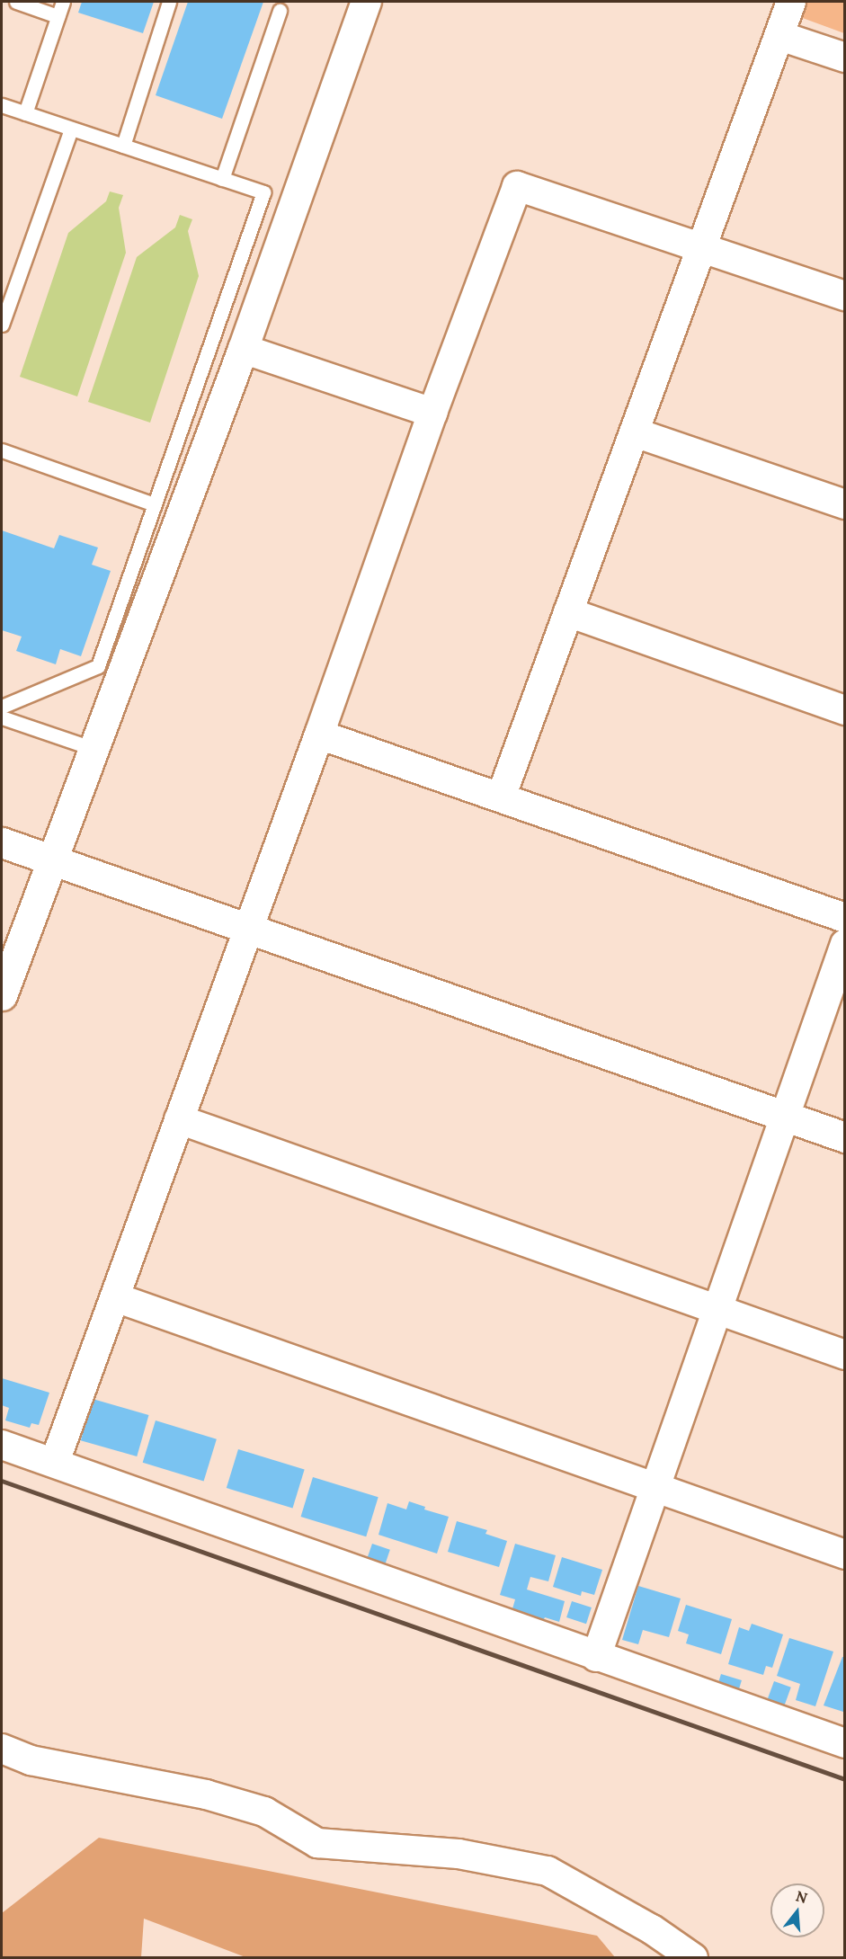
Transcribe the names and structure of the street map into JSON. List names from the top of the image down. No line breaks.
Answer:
{"north":"top"}
